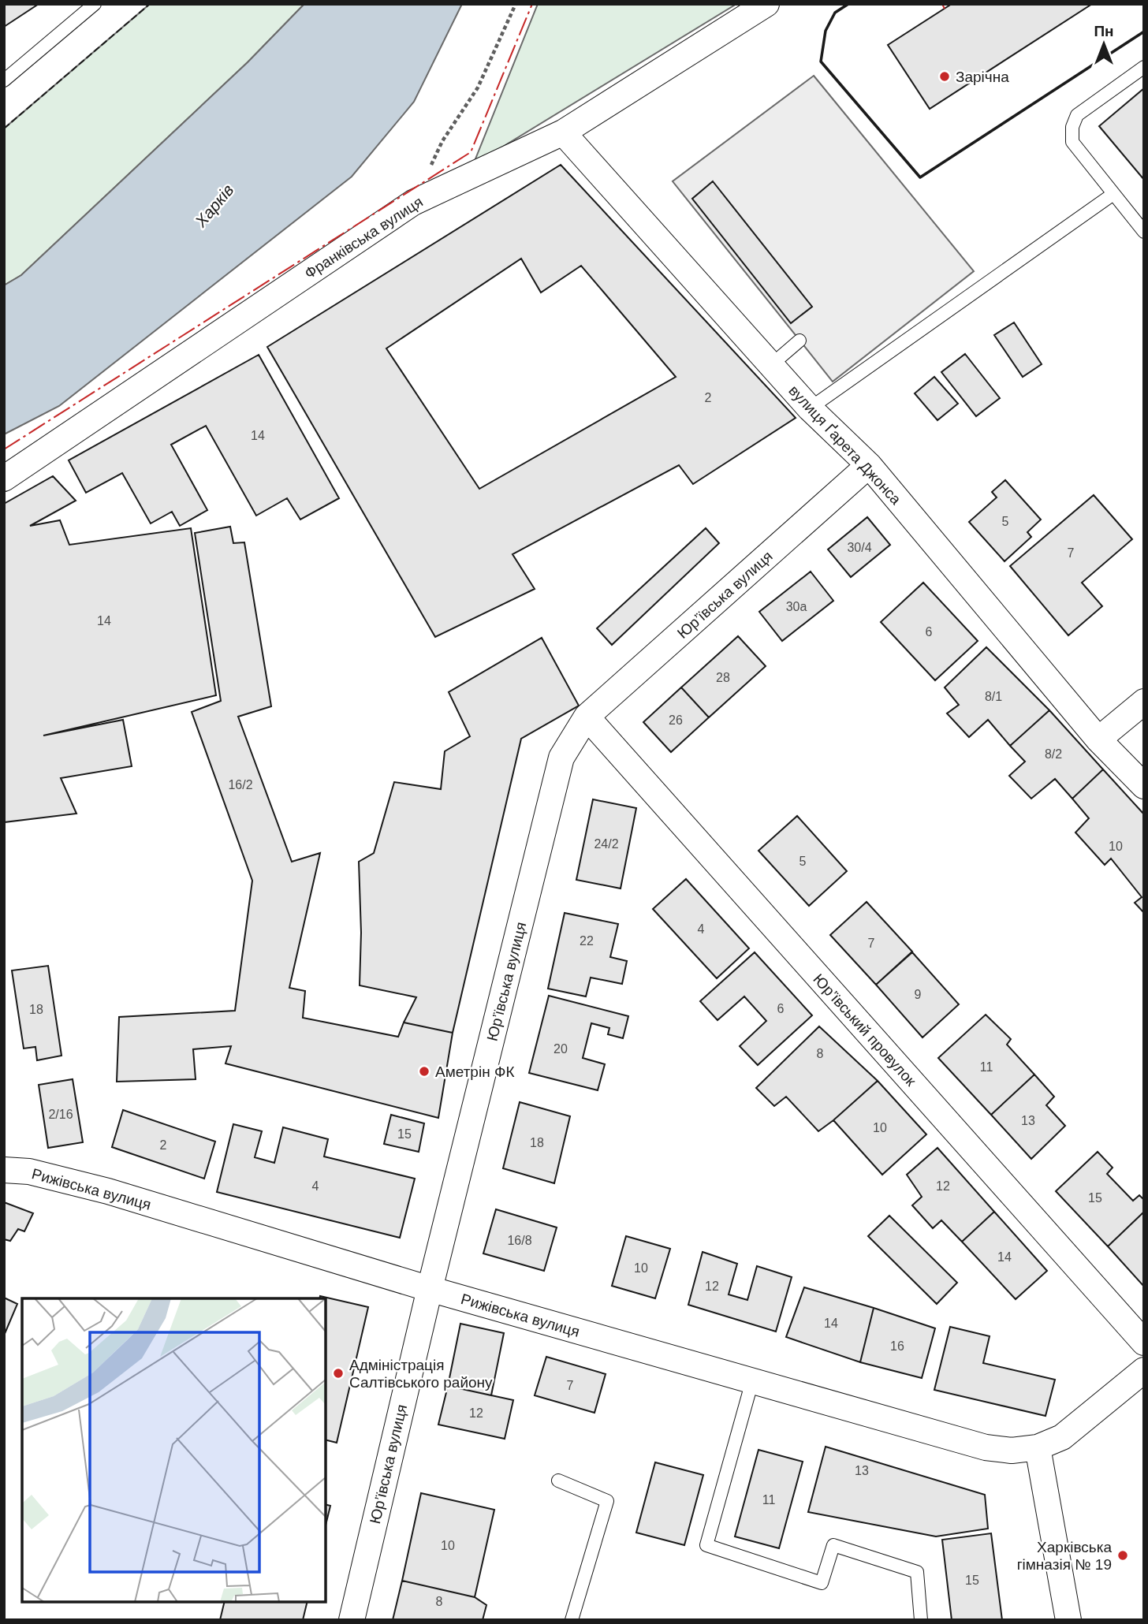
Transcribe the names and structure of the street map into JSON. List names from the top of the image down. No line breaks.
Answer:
{"streets":{"street":["Франківська вулиця","вулиця Ґарета Джонса","Юр’ївська вулиця","Юр’ївський провулок","Рижівська вулиця"]},"crossings":[["Франківська вулиця","вулиця Ґарета Джонса"],["вулиця Ґарета Джонса","Юр’ївська вулиця"],["Юр’ївська вулиця","Юр’ївський провулок"],["Юр’ївська вулиця","Рижівська вулиця"]],"water":["Харків"],"places":["Зарічна","Аметрін ФК","Адміністрація Салтівського району","Харківська гімназія № 19"],"house_numbers":["2","14","5","30/4","7","30а","14","6","28","8/1","26","8/2","16/2","24/2","10","5","4","22","7","9","6","18","20","8","11","2/16","13","10","15","18","2","4","12","15","16/8","14","10","12","14","16","7","12","13","11","10","15","8"],"north":"top"}
